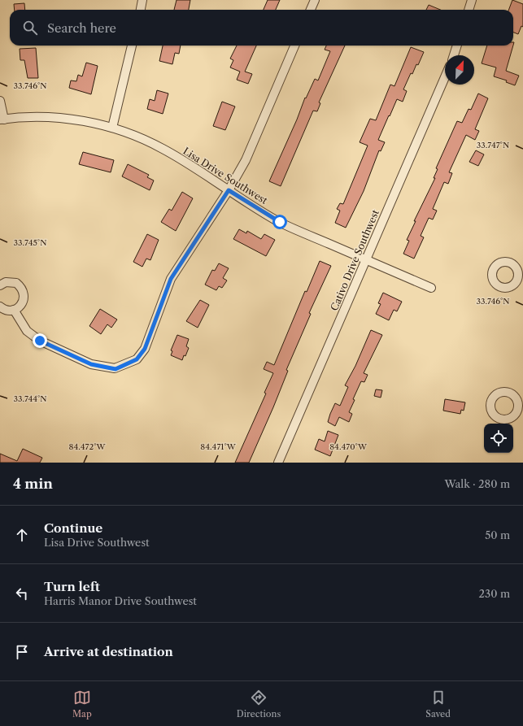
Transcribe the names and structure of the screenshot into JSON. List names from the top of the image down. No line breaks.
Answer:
{"streets":{"street":["Lisa Drive Southwest","Cativo Drive Southwest"]},"crossings":[["Lisa Drive Southwest","Cativo Drive Southwest"]],"north":"top right","page":{"search":"Search here","heading":["4 min","Walk · 280 m"],"list":[["Continue","Lisa Drive Southwest","50 m"],["Turn left","Harris Manor Drive Southwest","230 m"],"Arrive at destination"],"nav":["Map","Directions","Saved"]},"coordinates":["33.746°N","33.747°N","33.745°N","33.744°N","84.472°W","84.471°W","84.470°W"]}
